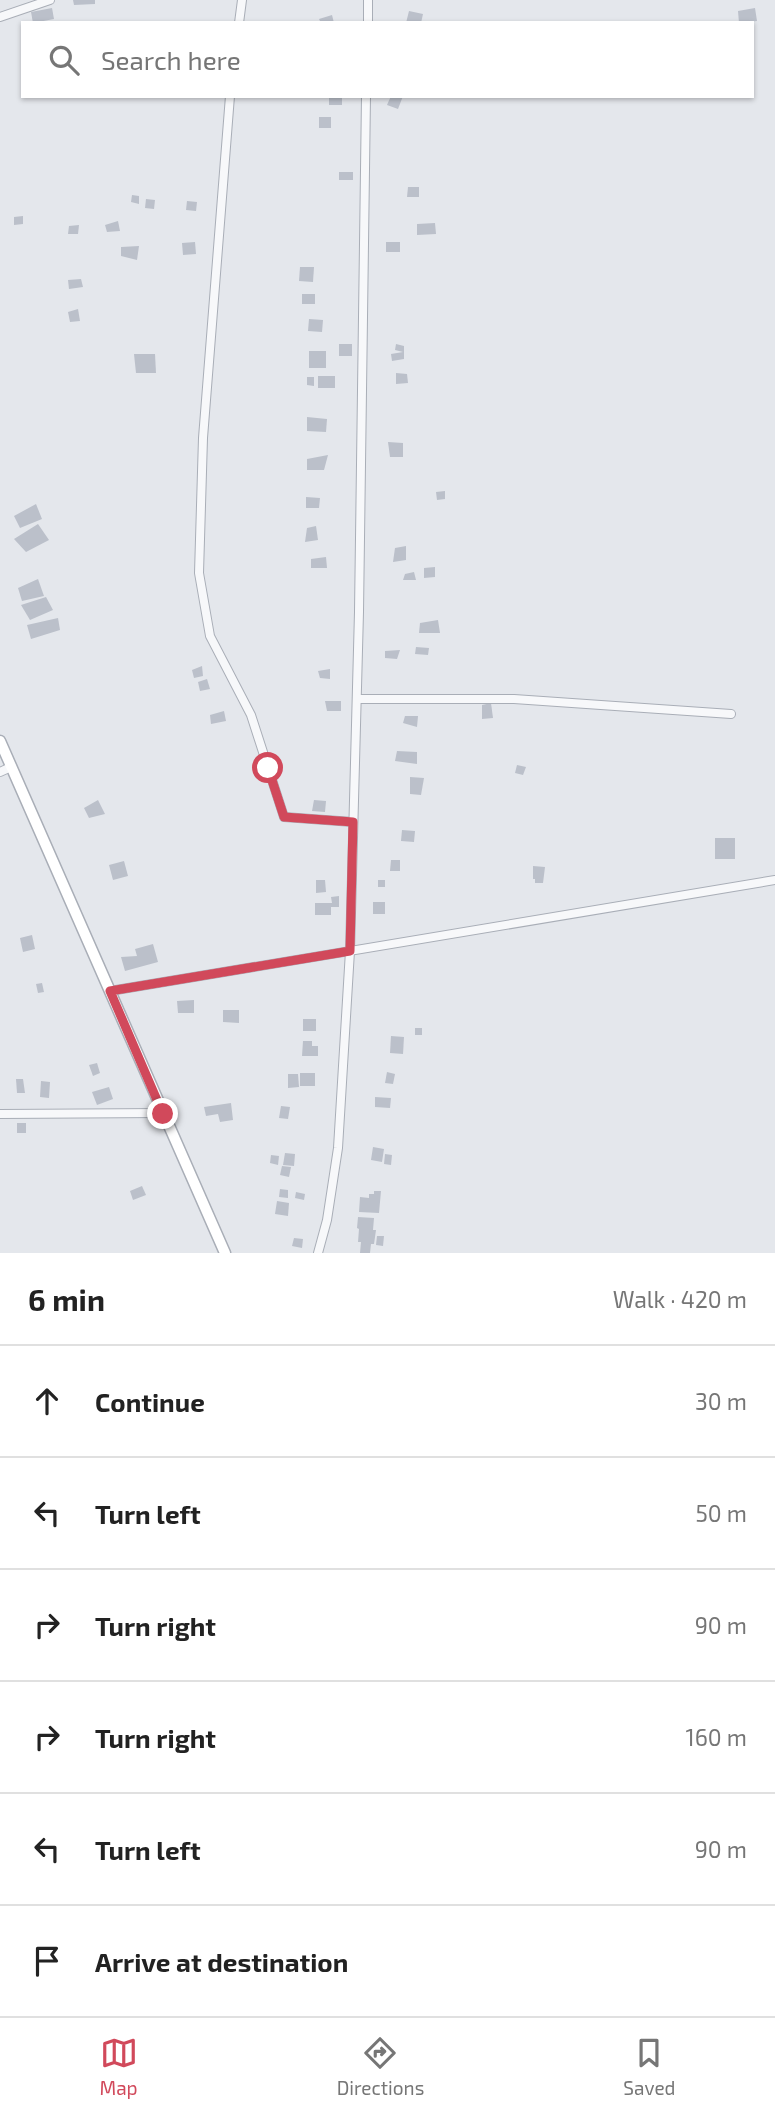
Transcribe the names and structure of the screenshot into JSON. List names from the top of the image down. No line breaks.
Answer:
{"page":{"search":"Search here","heading":["6 min","Walk · 420 m"],"list":[["Continue","30 m"],["Turn left","50 m"],["Turn right","90 m"],["Turn right","160 m"],["Turn left","90 m"],"Arrive at destination"],"nav":["Map","Directions","Saved"]}}
